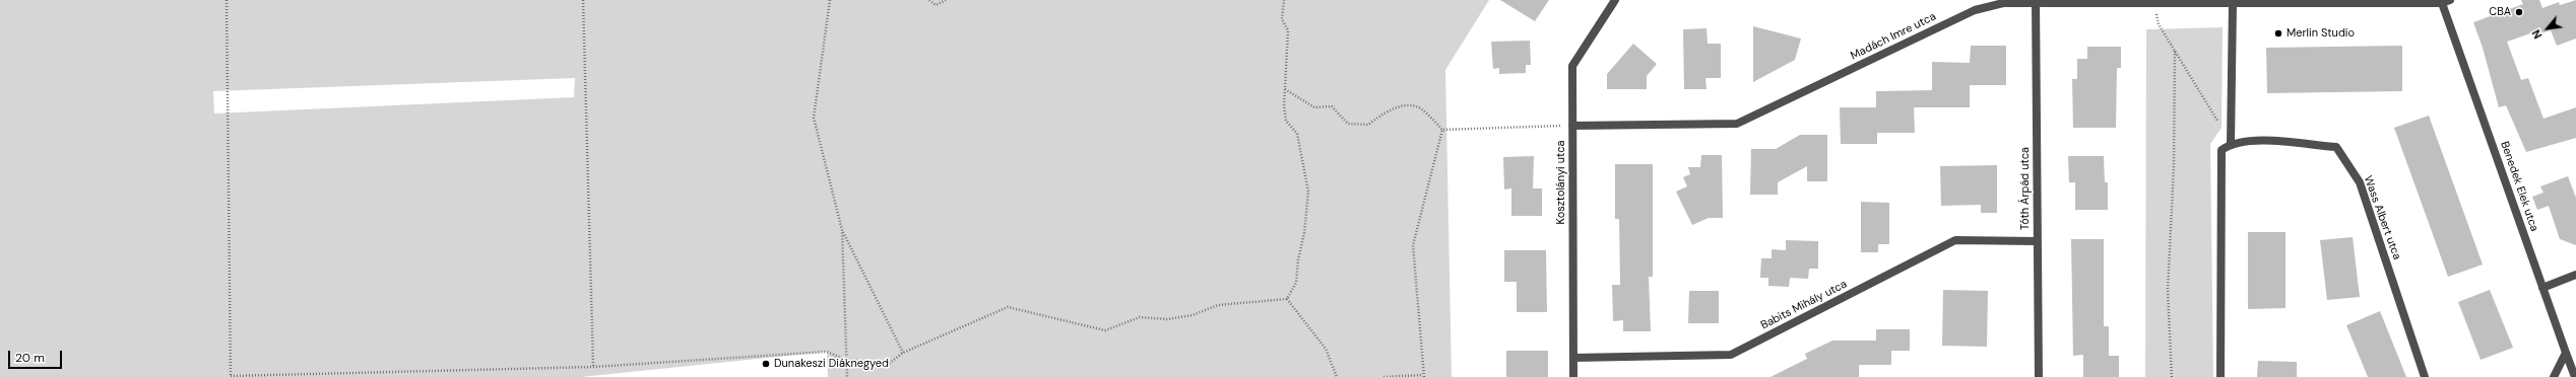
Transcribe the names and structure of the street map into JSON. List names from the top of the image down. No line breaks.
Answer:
{"streets":{"street":["Madách Imre utca","Kosztolányi utca","Benedek Elek utca","Tóth Árpád utca","Wass Albert utca","Babits Mihály utca"]},"crossings":[["Madách Imre utca","Kosztolányi utca"],["Madách Imre utca","Benedek Elek utca"],["Madách Imre utca","Tóth Árpád utca"],["Kosztolányi utca","Babits Mihály utca"],["Tóth Árpád utca","Babits Mihály utca"]],"places":["CBA","Merlin Studio","Dunakeszi Diáknegyed"],"scale_bar":"20 m","north":"bottom left"}
